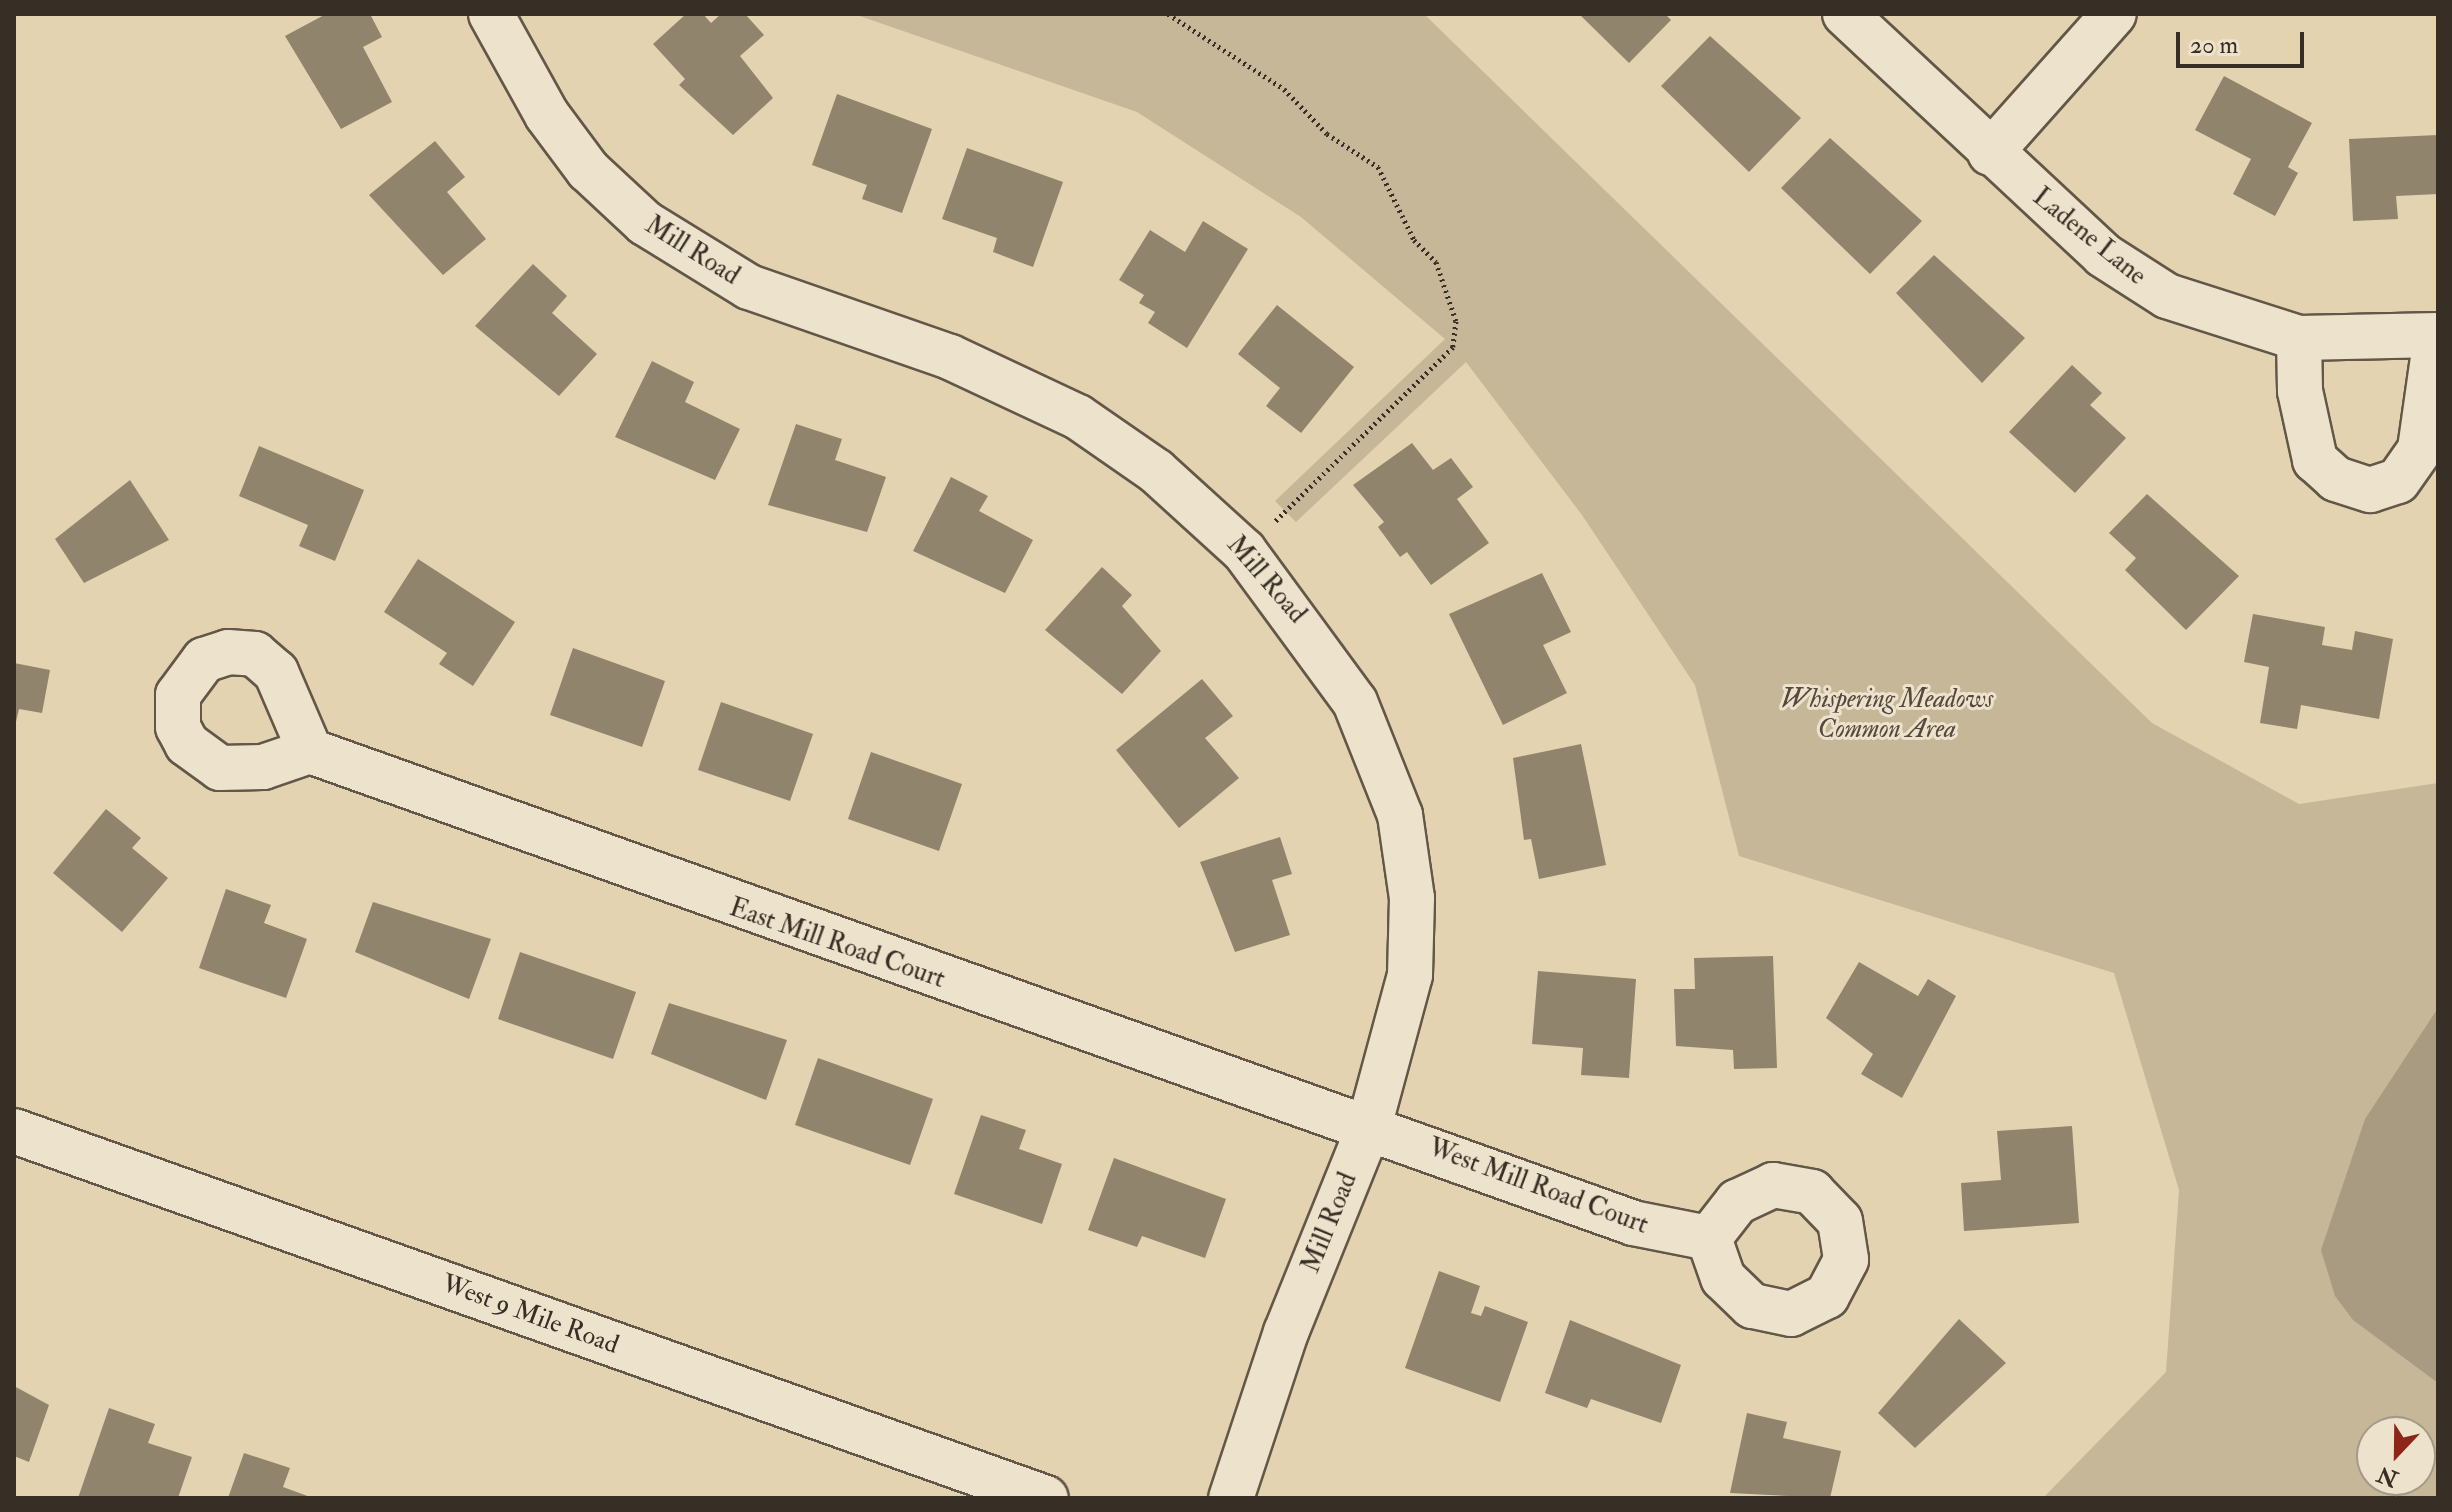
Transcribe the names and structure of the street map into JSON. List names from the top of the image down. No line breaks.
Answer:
{"streets":{"street":["Ladene Lane","Mill Road","East Mill Road Court","West Mill Road Court","West 9 Mile Road"]},"crossings":[["Mill Road","East Mill Road Court"],["Mill Road","West Mill Road Court"],["East Mill Road Court","West Mill Road Court"]],"parks":["Whispering Meadows Common Area"],"scale_bar":"20 m","north":"bottom"}
